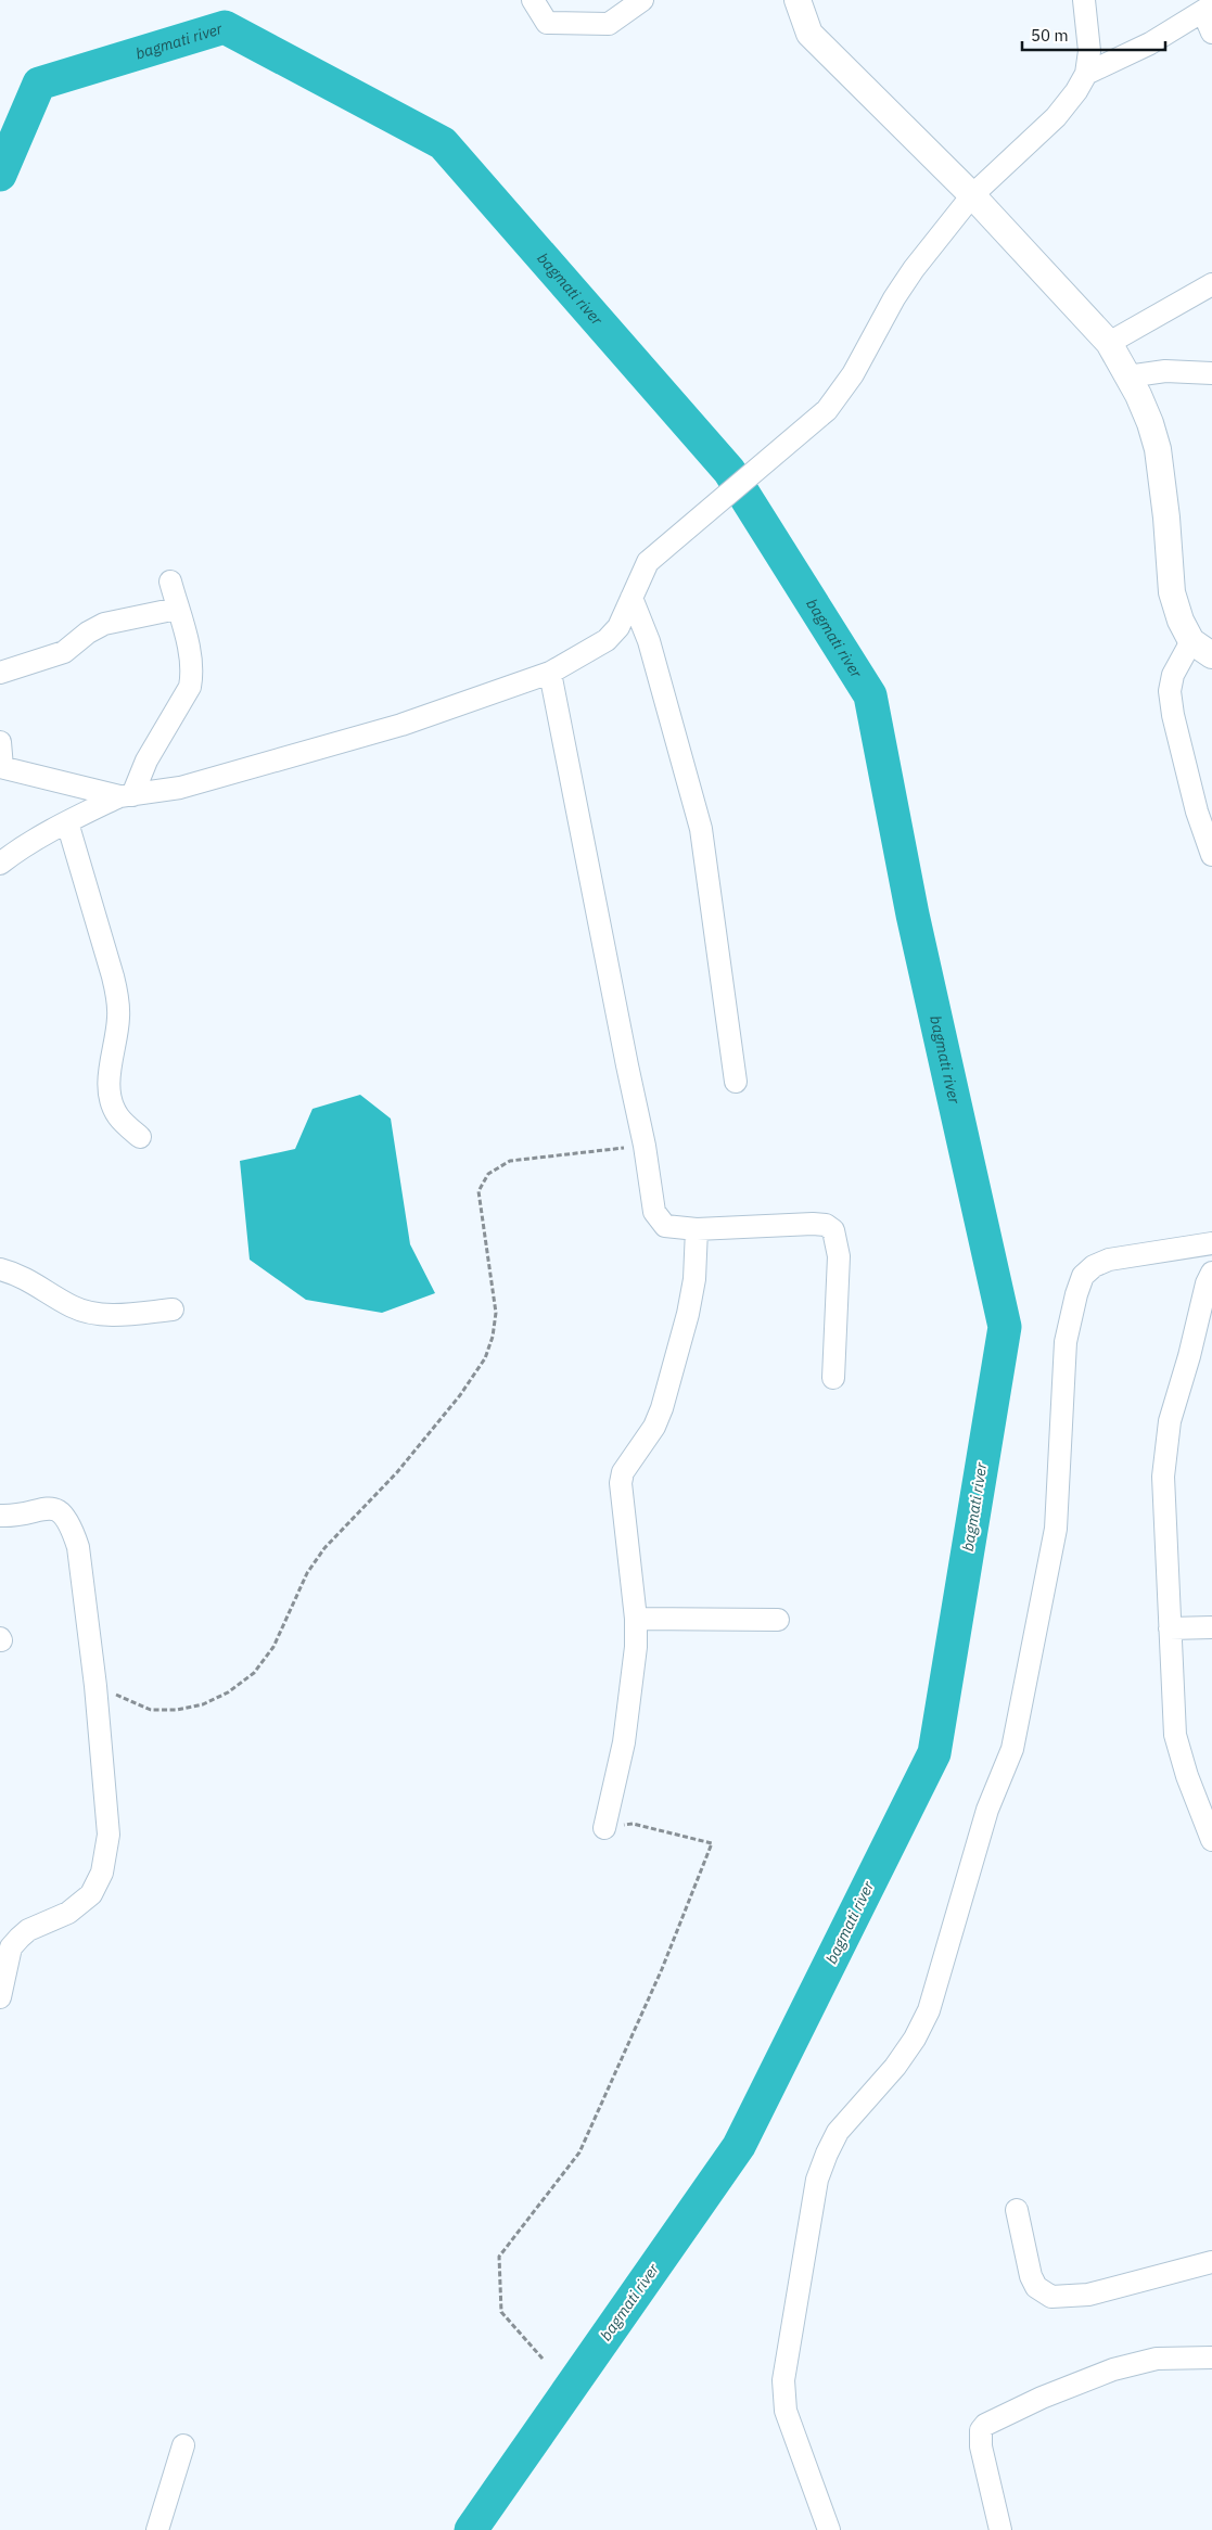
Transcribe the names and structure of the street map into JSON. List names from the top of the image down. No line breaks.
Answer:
{"water":["bagmati river"],"scale_bar":"50 m"}
